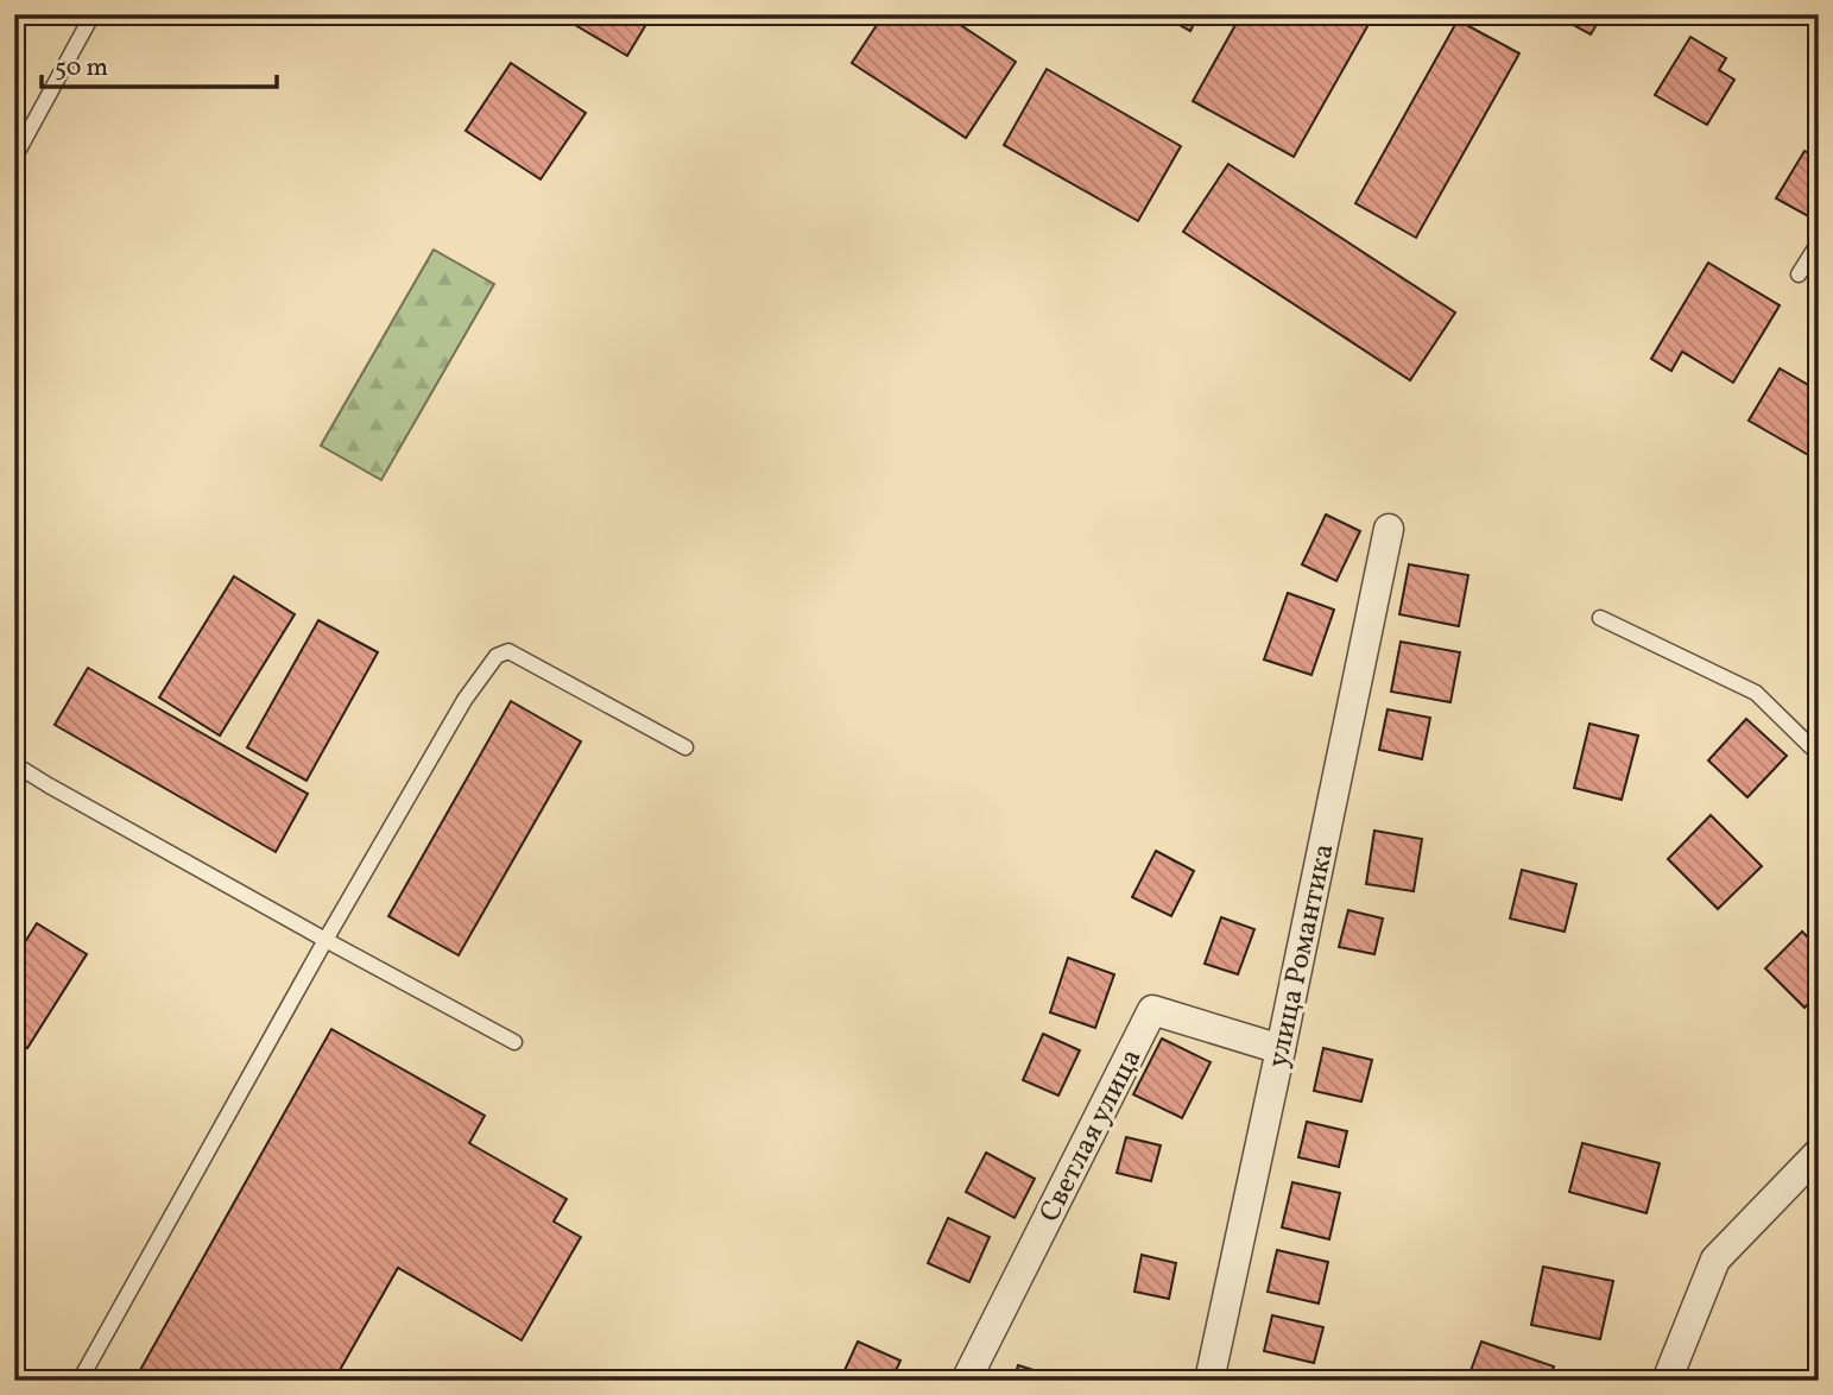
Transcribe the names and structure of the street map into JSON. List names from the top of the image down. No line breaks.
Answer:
{"streets":{"street":["улица Романтика","Светлая улица"]},"crossings":[["улица Романтика","Светлая улица"]],"scale_bar":"50 m"}
